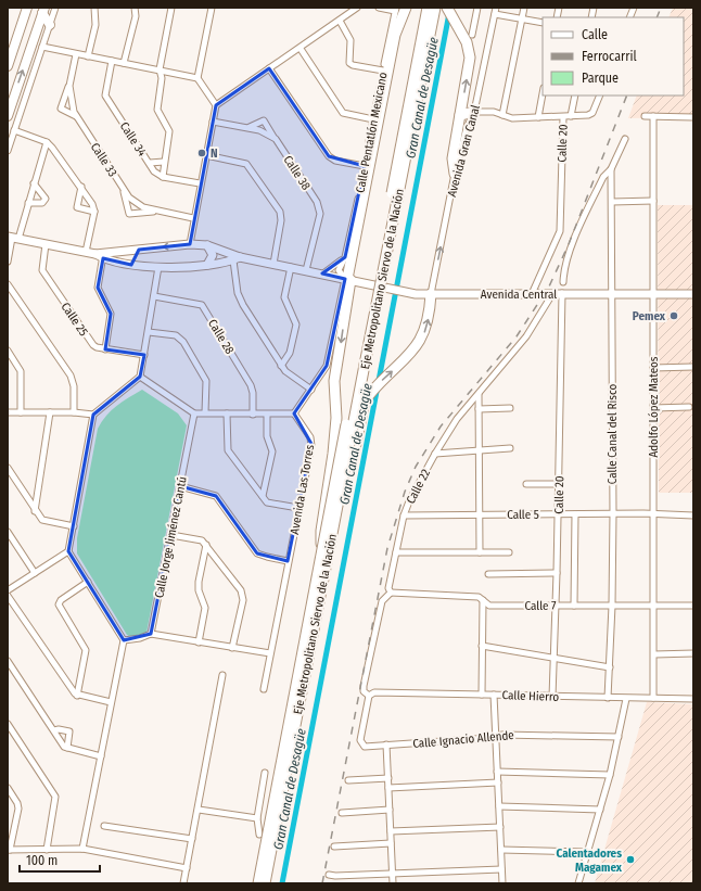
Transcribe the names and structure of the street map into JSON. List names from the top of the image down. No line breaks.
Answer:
{"streets":{"highway":["Eje Metropolitano Siervo de la Nación"],"street":["Calle Pentatlón Mexicano","Calle 34","Calle 20","Avenida Gran Canal","Calle 33","Calle 38","Avenida Central","Calle 25","Calle 28","Adolfo López Mateos","Calle Canal del Risco","Calle 22","Avenida Las Torres","Calle 5","Calle Jorge Jiménez Cantú","Calle 7","Calle Hierro","Calle Ignacio Allende"]},"crossings":[["Calle Pentatlón Mexicano","Avenida Central"],["Calle 20","Avenida Central"],["Calle 20","Calle 5"],["Calle 20","Calle 7"],["Calle 20","Calle Hierro"],["Avenida Gran Canal","Avenida Central"],["Calle 38","Avenida Central"],["Avenida Central","Adolfo López Mateos"],["Avenida Central","Calle Canal del Risco"],["Avenida Central","Calle 22"],["Adolfo López Mateos","Calle 5"],["Adolfo López Mateos","Calle 7"],["Adolfo López Mateos","Calle Hierro"],["Calle Canal del Risco","Calle 5"],["Calle Canal del Risco","Calle 7"],["Calle Canal del Risco","Calle Hierro"],["Calle 22","Calle 5"],["Calle 22","Calle 7"],["Calle Hierro","Calle Ignacio Allende"]],"one_way":["Avenida Gran Canal"],"water":["Gran Canal de Desagüe"],"places":["N","Pemex","Calentadores Magamex"],"legend":["Calle","Ferrocarril","Parque"],"scale_bar":"100 m"}
